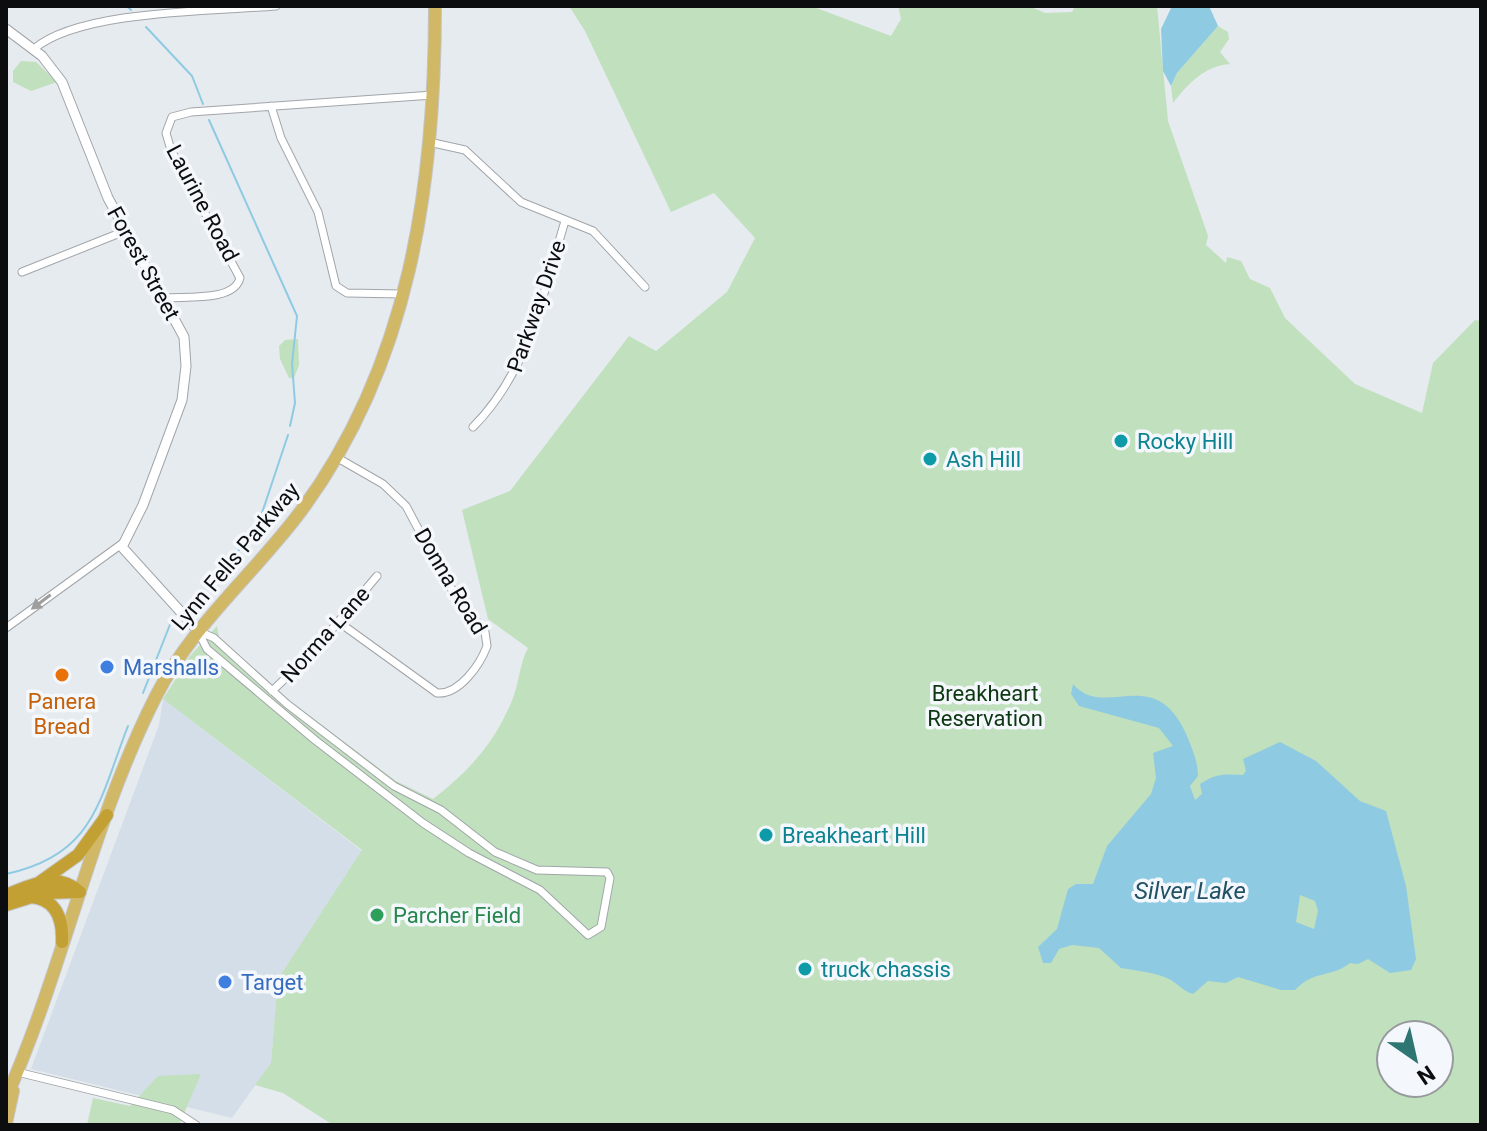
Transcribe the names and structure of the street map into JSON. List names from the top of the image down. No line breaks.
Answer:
{"streets":{"main road":["Lynn Fells Parkway"],"street":["Laurine Road","Forest Street","Parkway Drive","Donna Road","Norma Lane"]},"crossings":[["Laurine Road","Forest Street"],["Laurine Road","Lynn Fells Parkway"],["Lynn Fells Parkway","Donna Road"],["Donna Road","Norma Lane"]],"water":["Silver Lake"],"parks":["Breakheart Reservation"],"places":["Rocky Hill","Ash Hill","Marshalls","Panera Bread","Breakheart Hill","Parcher Field","truck chassis","Target"],"north":"bottom right"}
